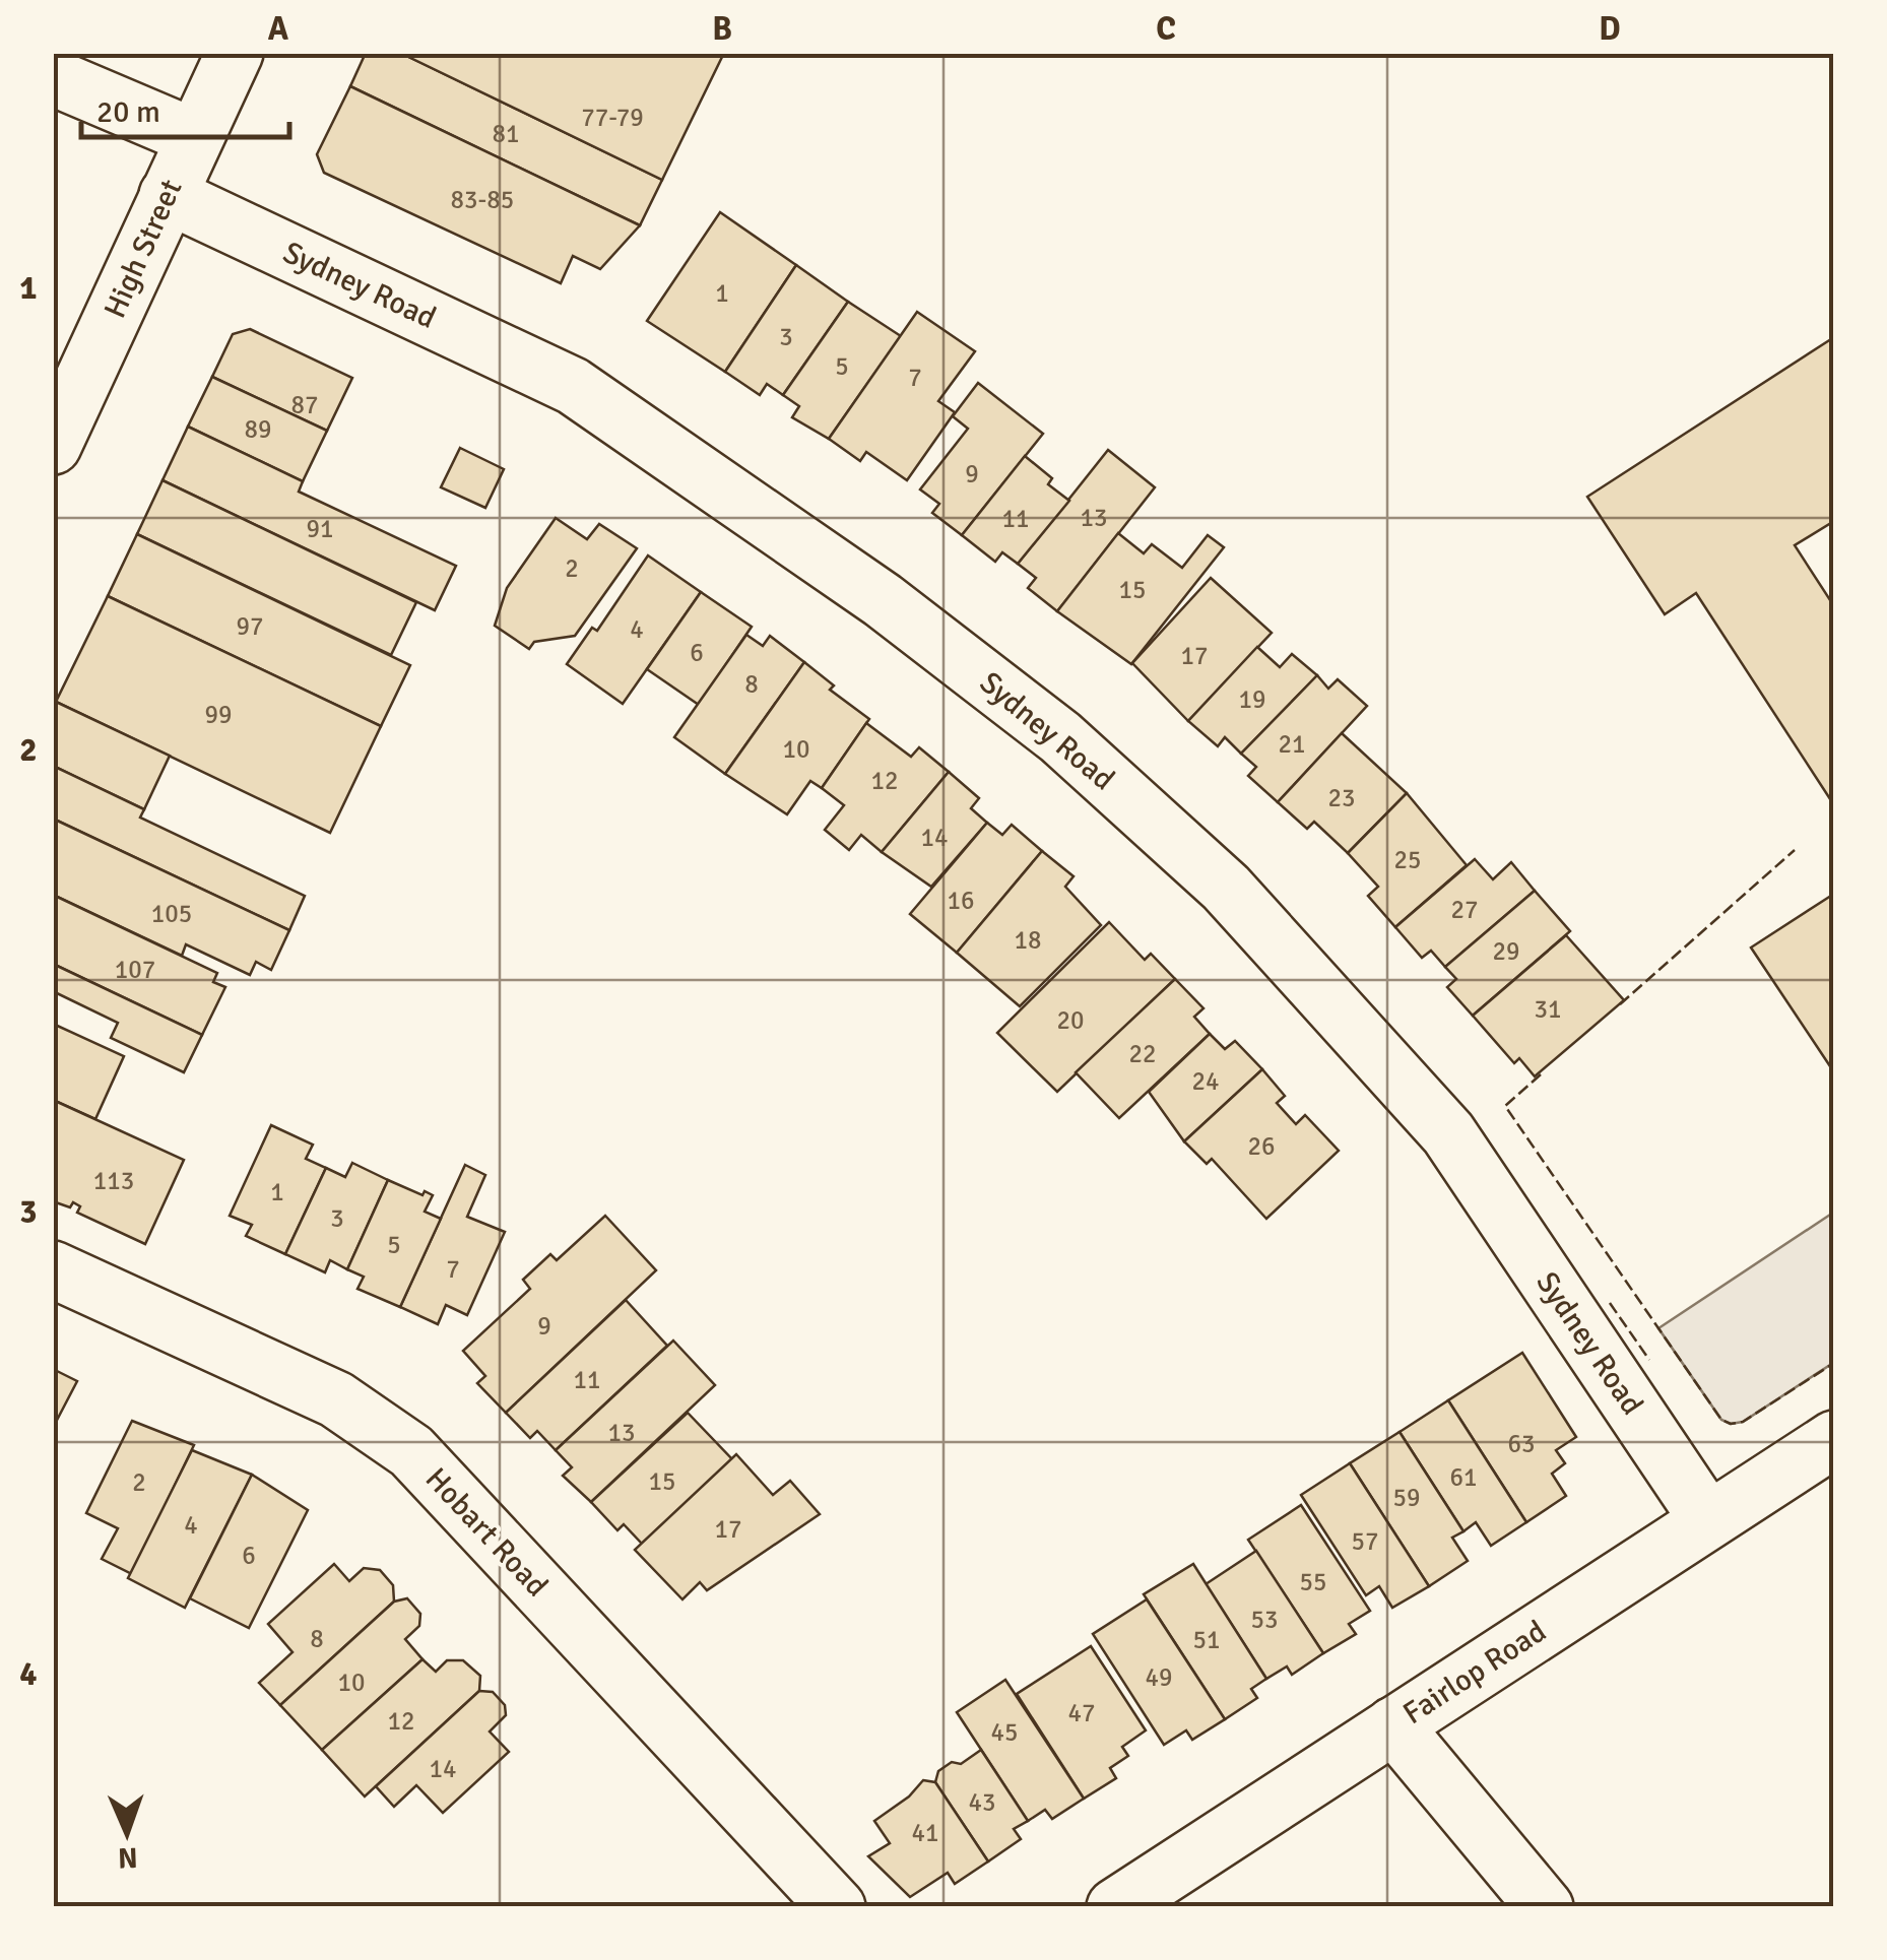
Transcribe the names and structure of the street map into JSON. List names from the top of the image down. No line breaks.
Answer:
{"streets":{"street":["High Street","Sydney Road","Hobart Road","Fairlop Road"]},"crossings":[["High Street","Sydney Road"],["Sydney Road","Fairlop Road"]],"house_numbers":["77-79","81","83-85","1","3","5","7","87","89","9","13","11","91","2","15","97","4","6","17","8","19","99","21","10","12","23","14","25","16","27","105","18","29","107","31","20","22","24","26","113","1","3","5","7","9","11","13","63","61","15","2","59","4","17","57","6","55","53","8","51","49","10","47","12","45","14","43","41"],"scale_bar":"20 m","north":"bottom","grid":{"columns":["A","B","C","D"],"rows":["1","2","3","4"]}}
